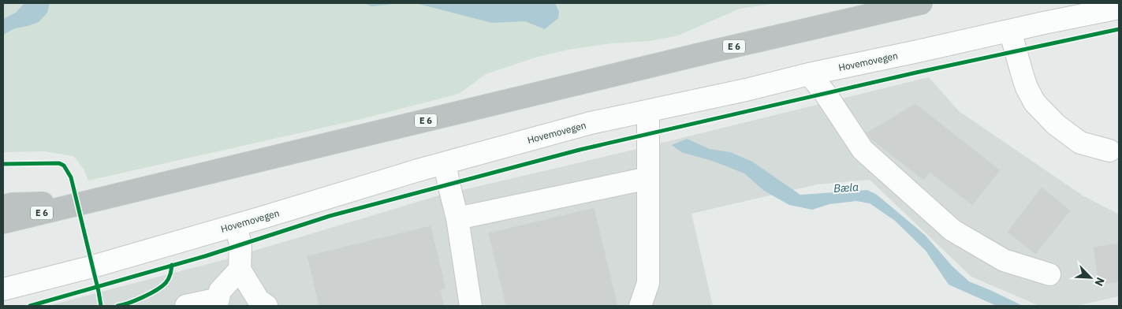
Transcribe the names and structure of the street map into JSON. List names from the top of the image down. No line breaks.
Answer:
{"streets":{"highway":["E 6"],"street":["Hovemovegen"]},"water":["Bæla"],"north":"bottom right"}
